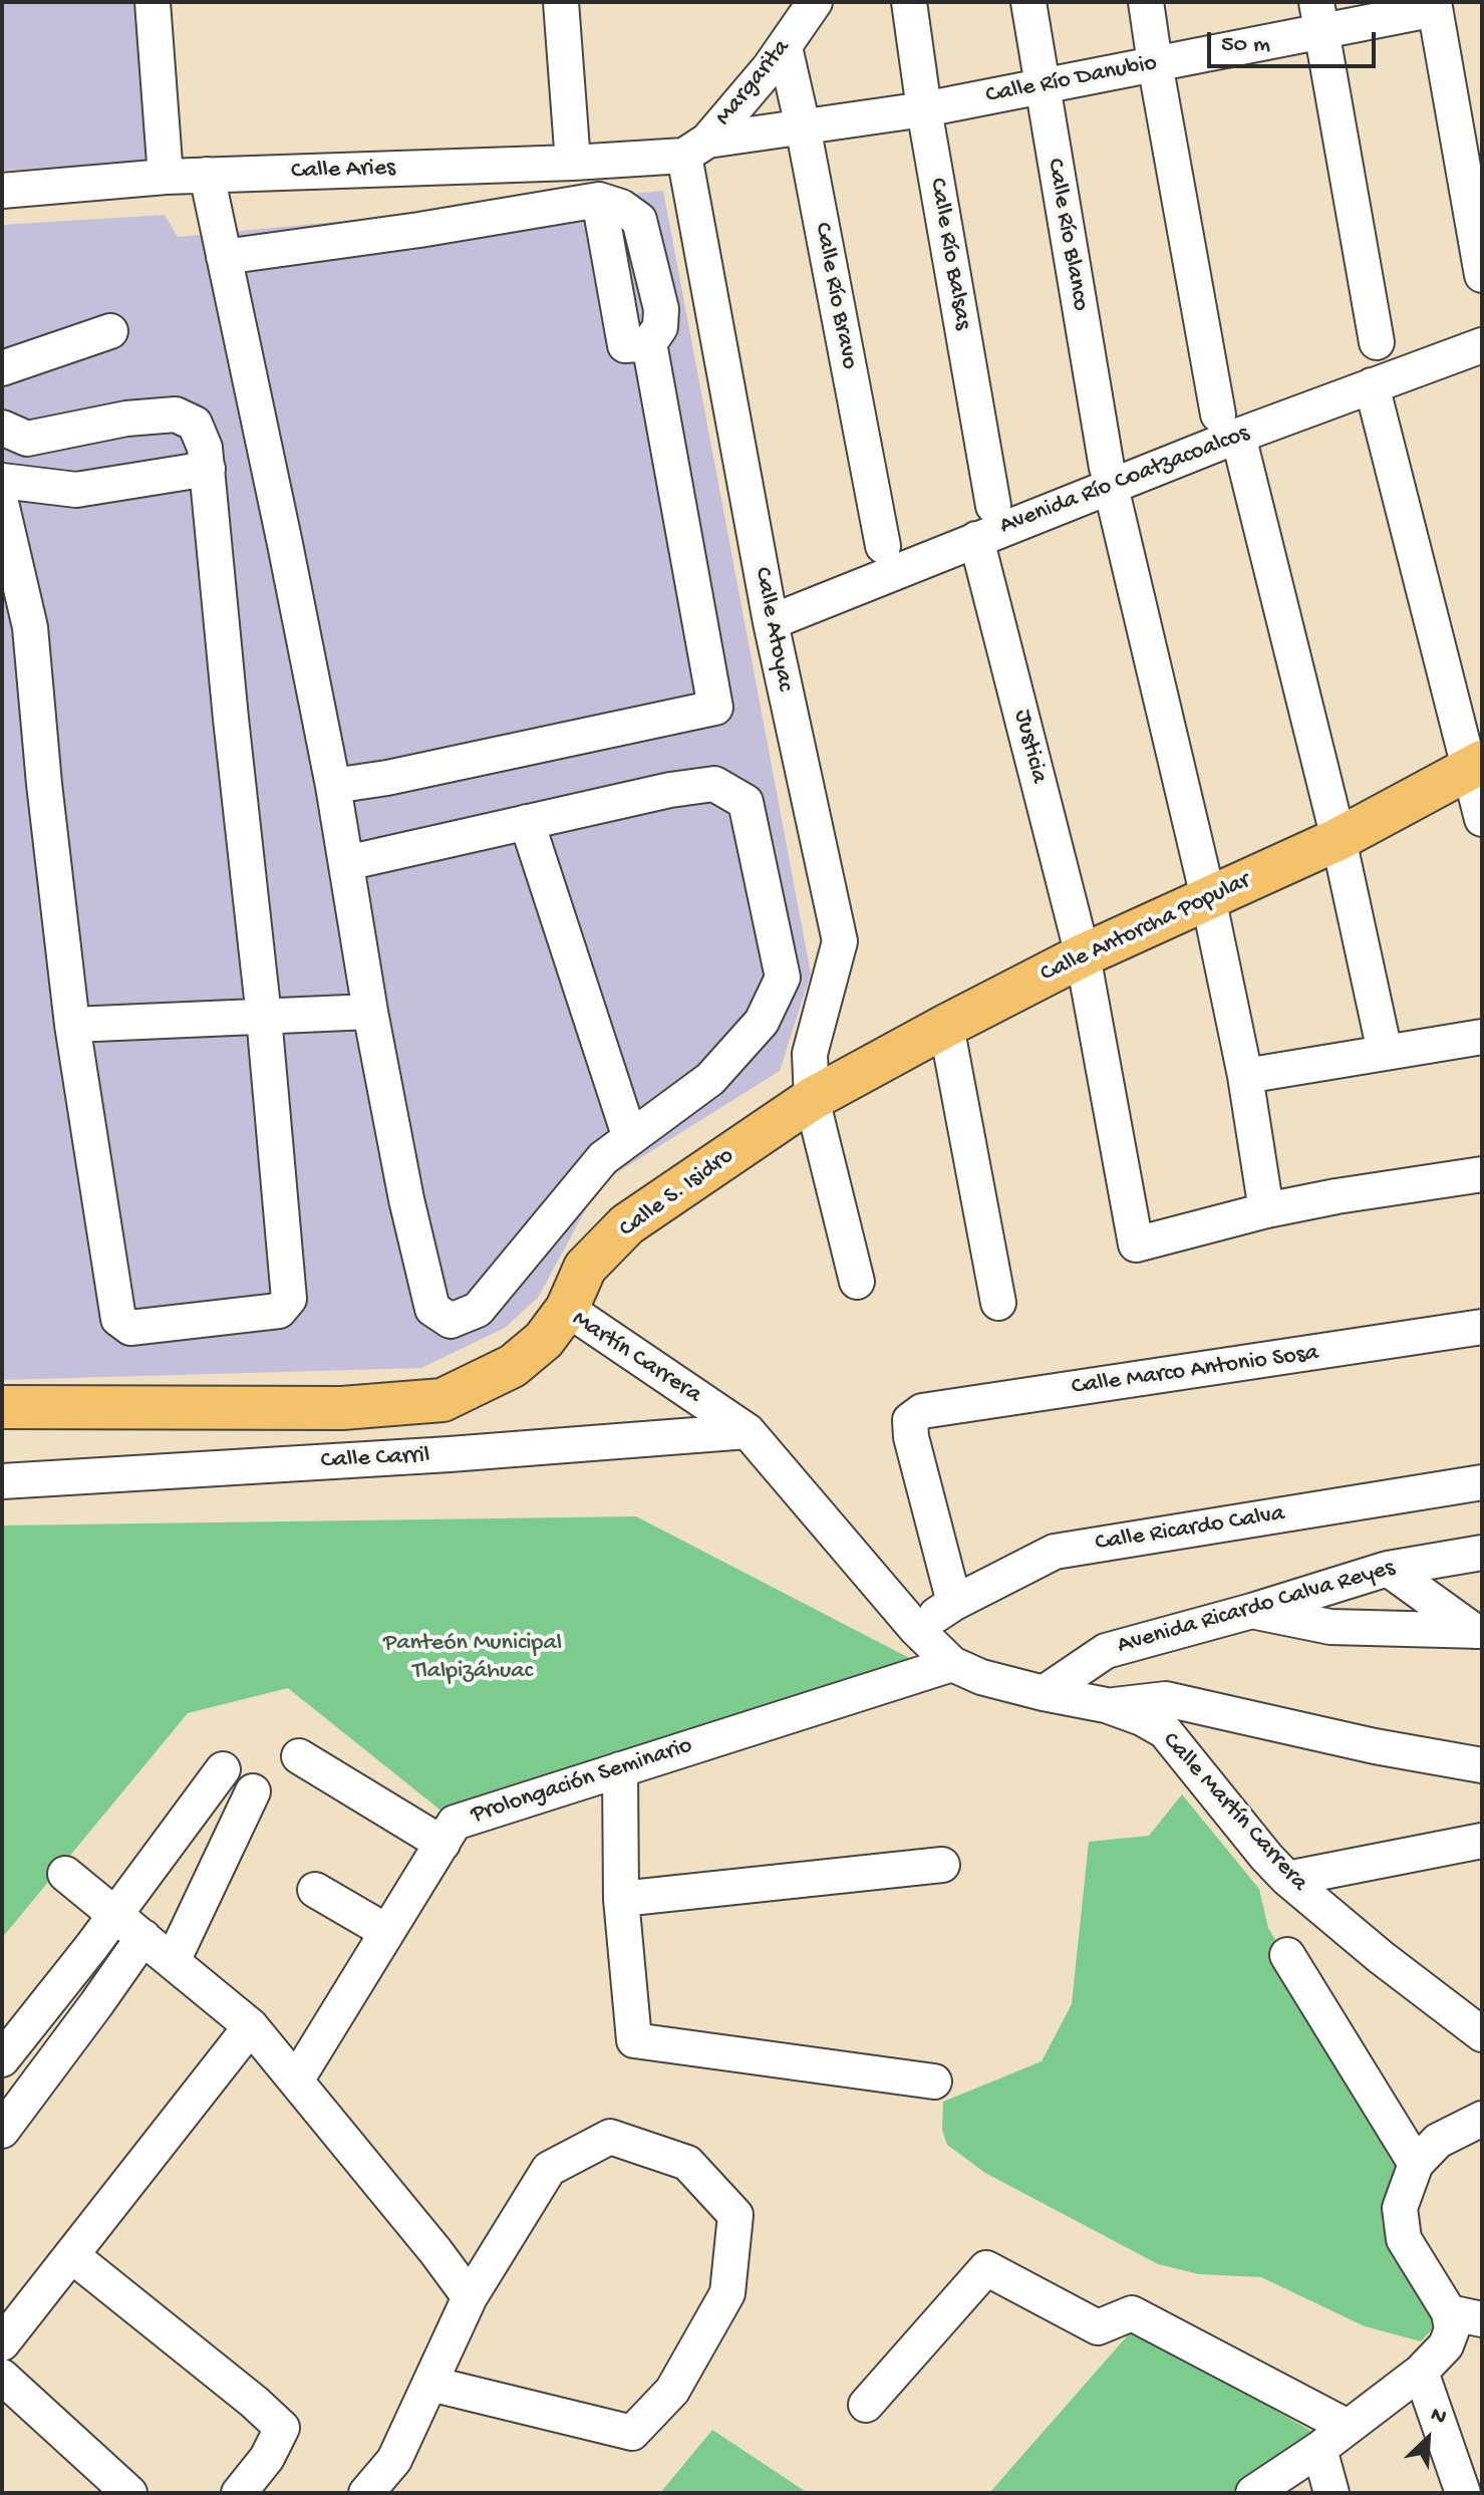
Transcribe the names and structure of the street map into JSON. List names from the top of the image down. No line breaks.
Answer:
{"streets":{"main road":["Calle Antorcha Popular","Calle S. Isidro","Martín Carrera"],"street":["Calle Río Danubio","Margarita","Calle Aries","Calle Río Blanco","Calle Río Balsas","Calle Río Bravo","Avenida Río Coatzacoalcos","Calle Atoyac","Justicia","Calle Marco Antonio Sosa","Calle Carril","Calle Ricardo Calva","Avenida Ricardo Calva Reyes","Prolongación Seminario","Calle Martín Carrera"]},"crossings":[["Calle Río Danubio","Margarita"],["Calle Río Danubio","Calle Aries"],["Calle Río Danubio","Calle Río Blanco"],["Calle Río Danubio","Calle Río Balsas"],["Calle Río Danubio","Calle Río Bravo"],["Calle Río Danubio","Calle Atoyac"],["Margarita","Calle Aries"],["Margarita","Calle Río Bravo"],["Margarita","Calle Atoyac"],["Calle Aries","Calle Atoyac"],["Calle Río Blanco","Avenida Río Coatzacoalcos"],["Calle Río Blanco","Justicia"],["Calle Río Blanco","Calle Antorcha Popular"],["Avenida Río Coatzacoalcos","Calle Atoyac"],["Avenida Río Coatzacoalcos","Justicia"],["Calle Atoyac","Calle Antorcha Popular"],["Calle Atoyac","Calle S. Isidro"],["Justicia","Calle Antorcha Popular"],["Calle Antorcha Popular","Calle S. Isidro"],["Calle S. Isidro","Martín Carrera"],["Martín Carrera","Calle Carril"],["Martín Carrera","Calle Ricardo Calva"],["Martín Carrera","Calle Martín Carrera"],["Calle Marco Antonio Sosa","Calle Ricardo Calva"],["Calle Ricardo Calva","Calle Martín Carrera"],["Avenida Ricardo Calva Reyes","Calle Martín Carrera"],["Prolongación Seminario","Calle Martín Carrera"]],"parks":["Panteón Municipal Tlalpizáhuac"],"scale_bar":"50 m","north":"top right"}
